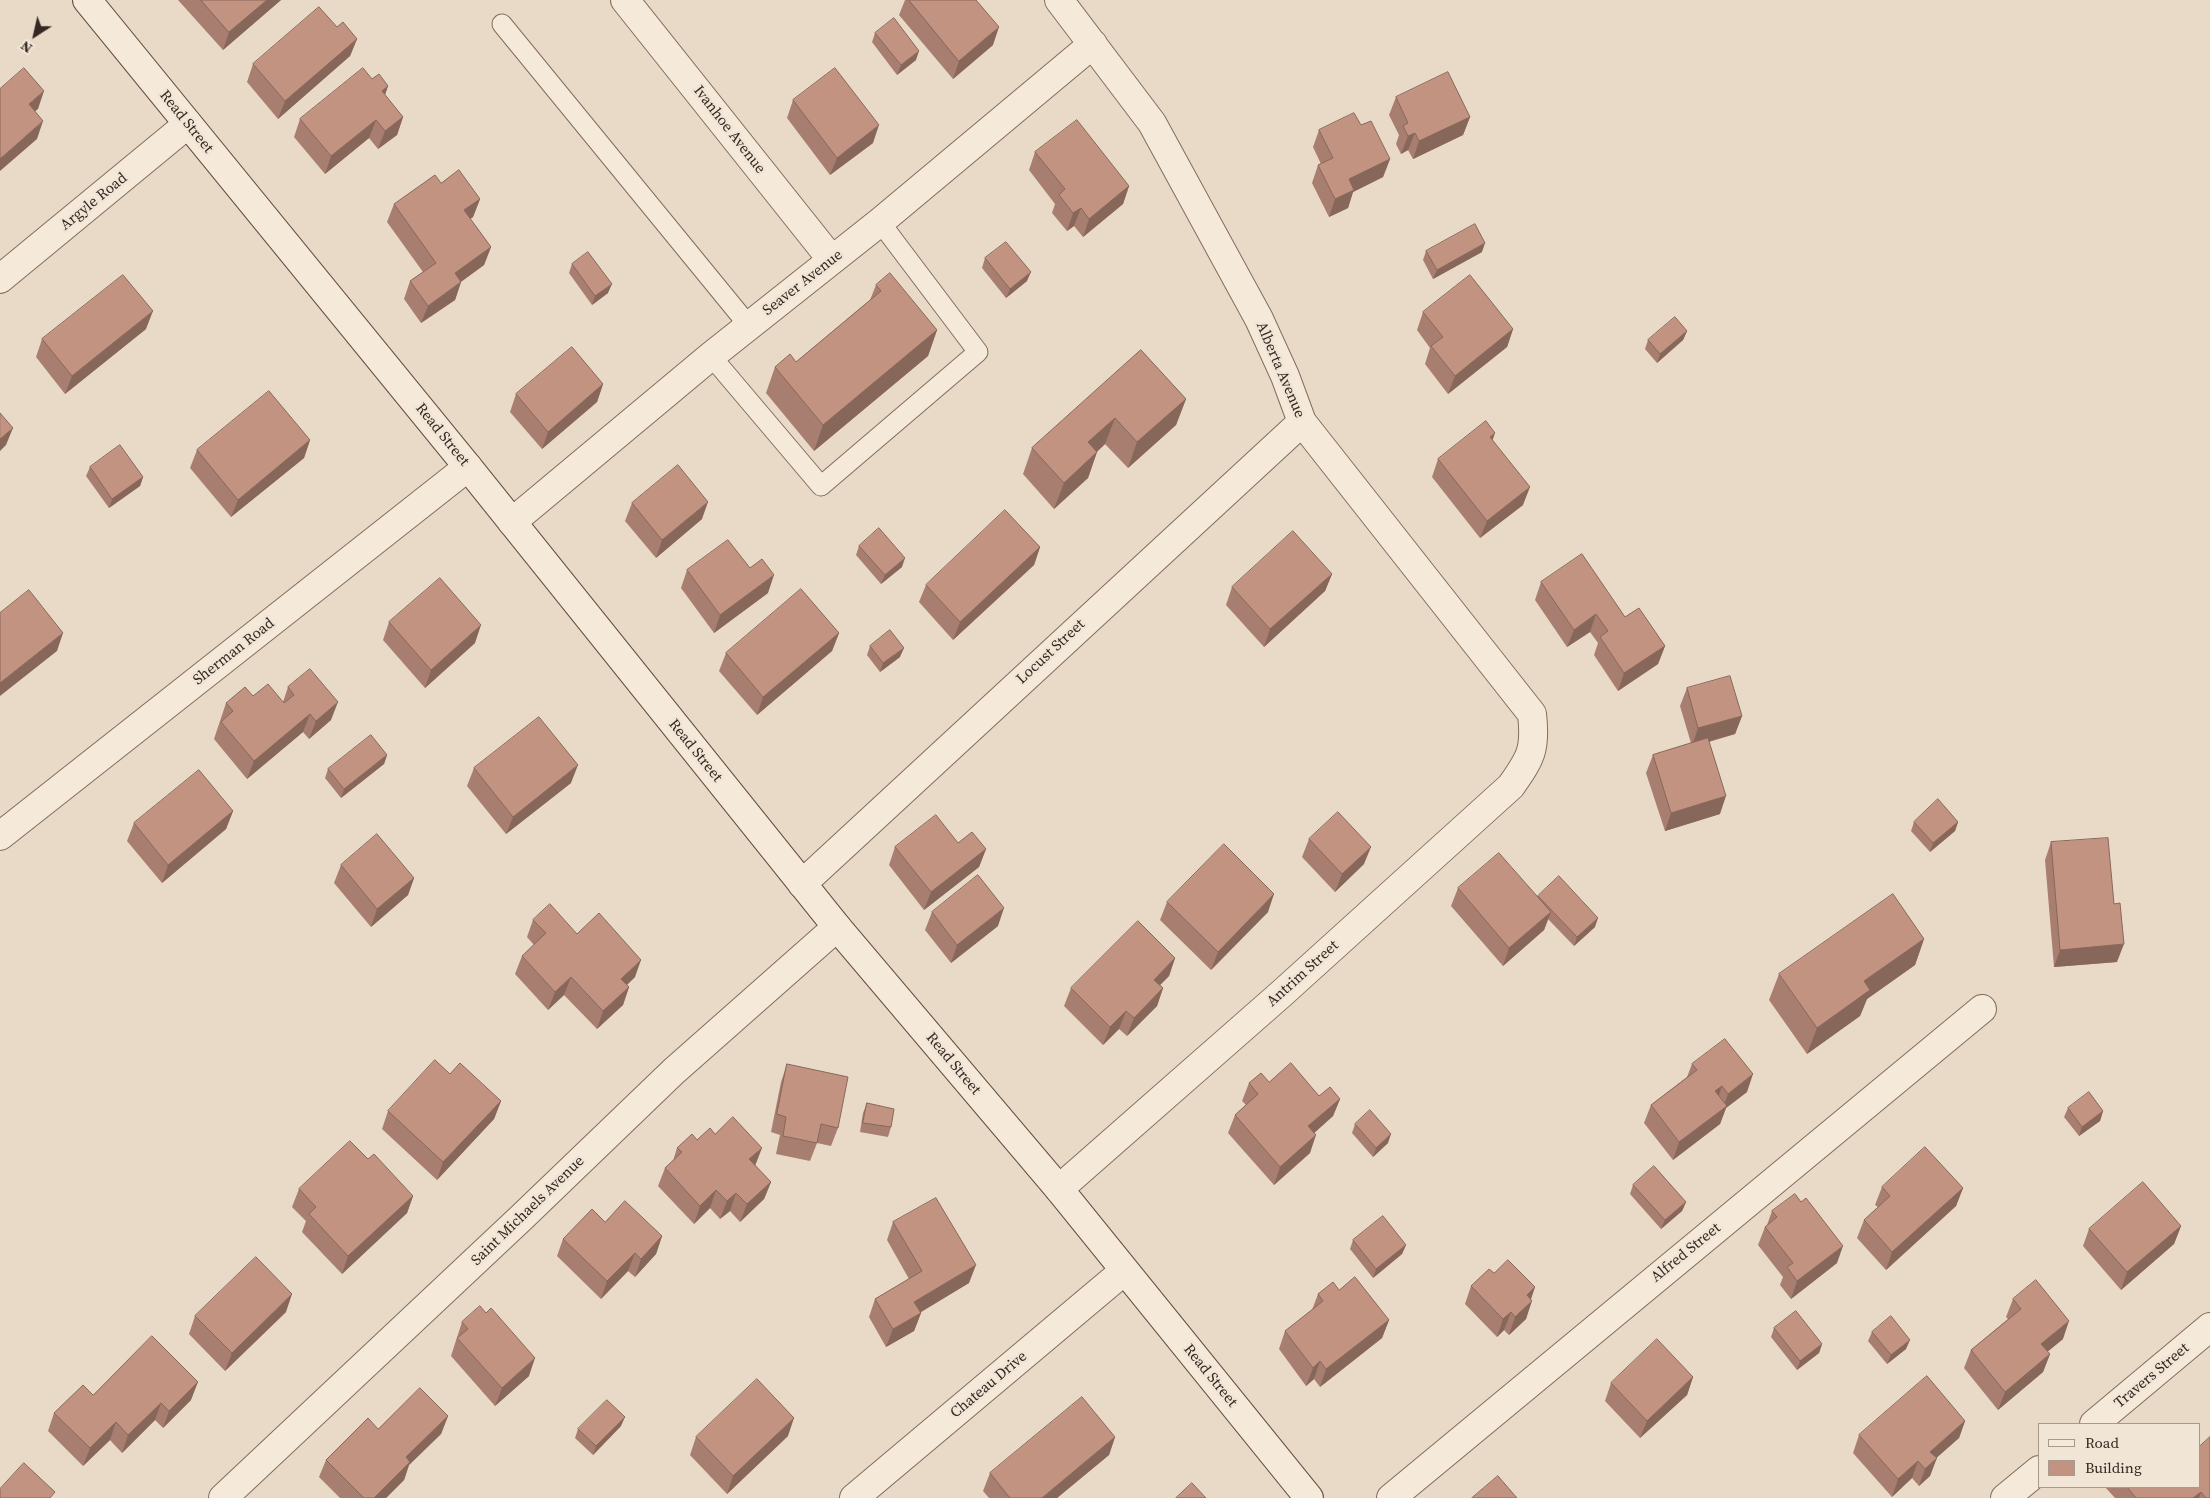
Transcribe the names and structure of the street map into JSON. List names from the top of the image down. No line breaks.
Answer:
{"streets":{"street":["Read Street","Ivanhoe Avenue","Argyle Road","Seaver Avenue","Alberta Avenue","Sherman Road","Locust Street","Antrim Street","Saint Michaels Avenue","Alfred Street","Travers Street","Chateau Drive"]},"crossings":[["Read Street","Argyle Road"],["Read Street","Seaver Avenue"],["Read Street","Sherman Road"],["Read Street","Locust Street"],["Read Street","Antrim Street"],["Read Street","Saint Michaels Avenue"],["Read Street","Chateau Drive"],["Ivanhoe Avenue","Seaver Avenue"],["Seaver Avenue","Alberta Avenue"],["Alberta Avenue","Locust Street"],["Alberta Avenue","Antrim Street"]],"legend":["Road","Building"],"north":"bottom left"}
